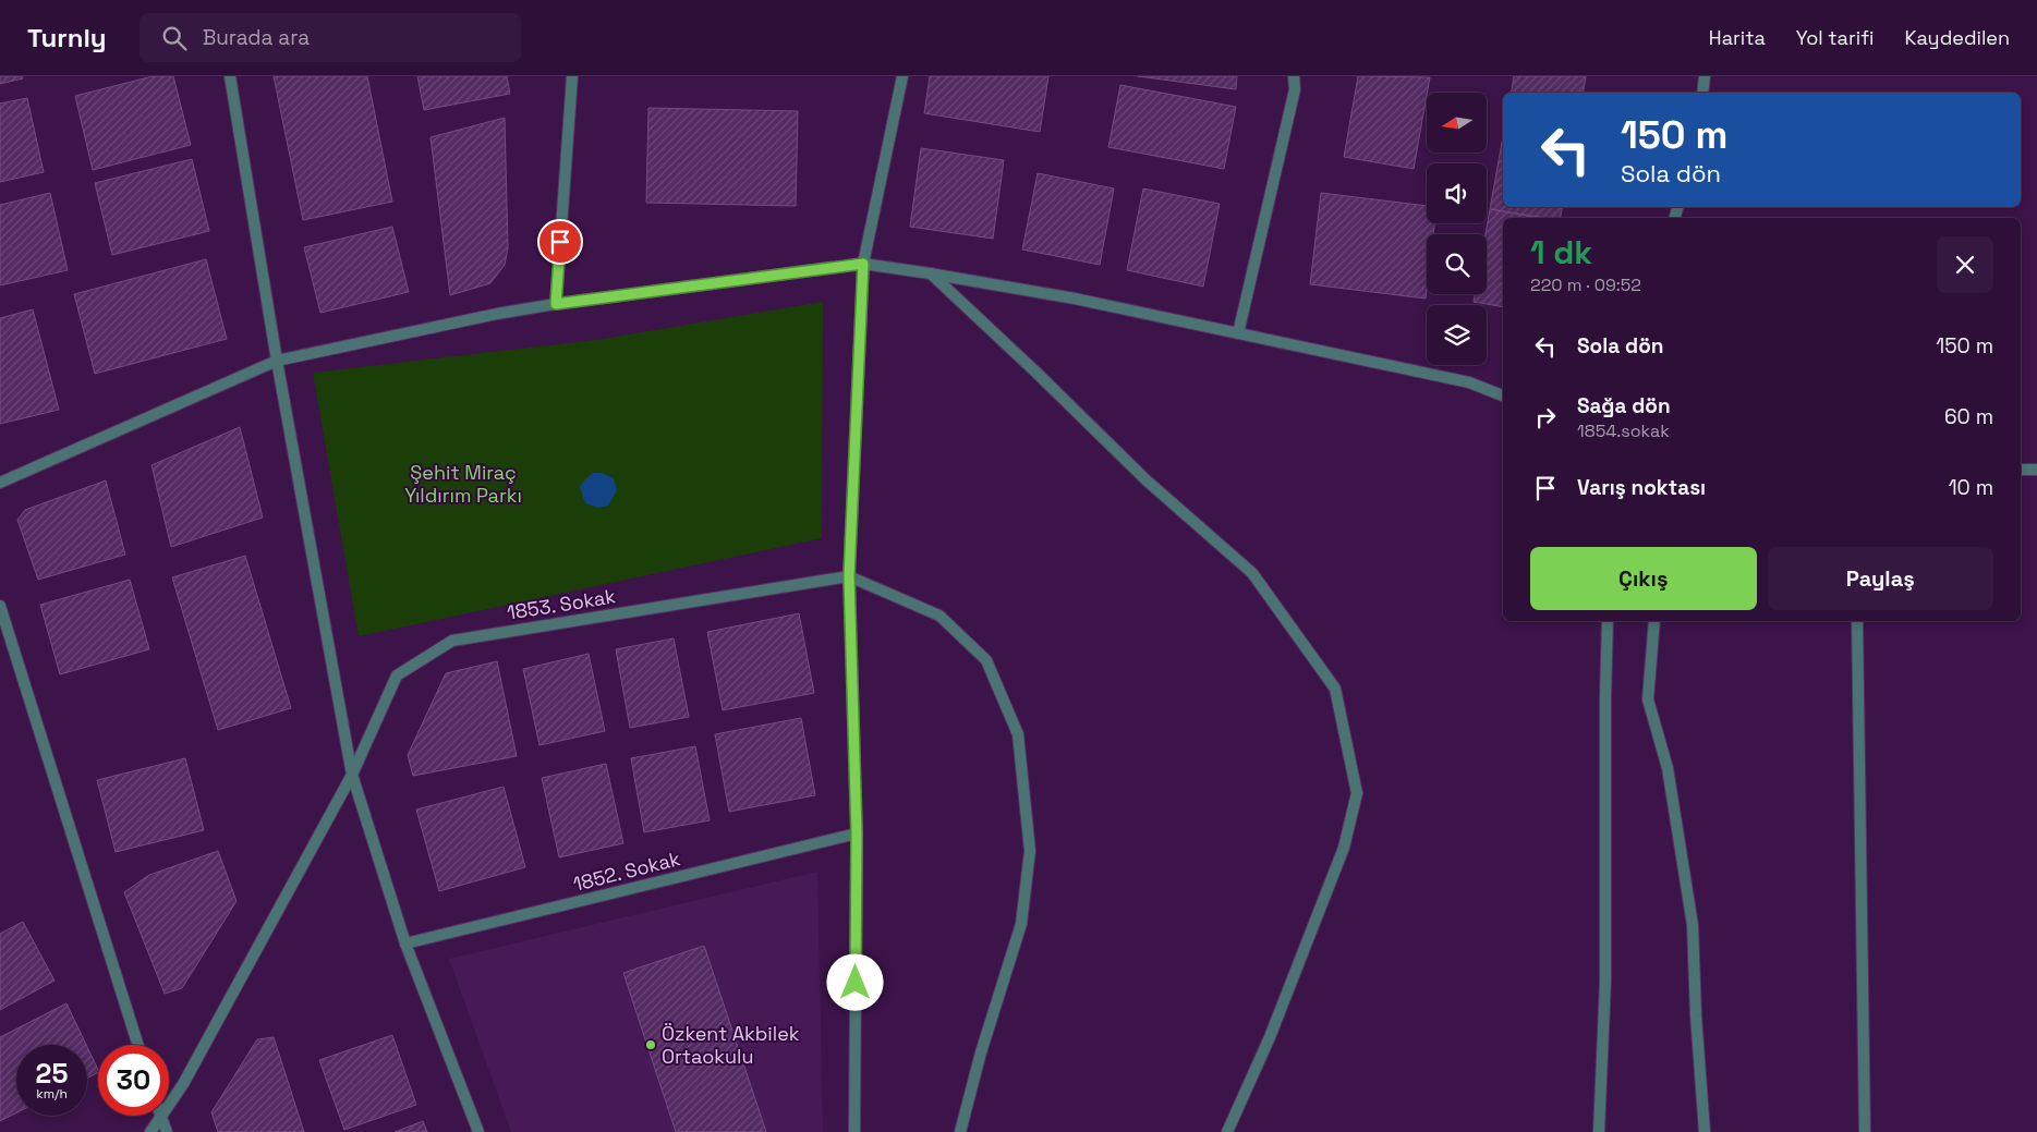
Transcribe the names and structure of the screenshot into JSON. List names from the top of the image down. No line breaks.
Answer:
{"streets":{"street":["1853. Sokak","1852. Sokak"]},"parks":["Şehit Miraç Yıldırım Parkı"],"places":["Özkent Akbilek Ortaokulu"],"north":"left","page":{"header":"Turnly","search":"Burada ara","nav":["Harita","Yol tarifi","Kaydedilen"],"turn":["150 m","Sola dön"],"heading":["1 dk","220 m · 09:52"],"list":[{"name":"Sola dön","value":"150 m"},{"name":"Sağa dön","note":"1854.sokak","value":"60 m"},{"name":"Varış noktası","value":"10 m"}],"buttons":["Çıkış","Paylaş"],"speed":"25 km/h","limit":"30"}}
